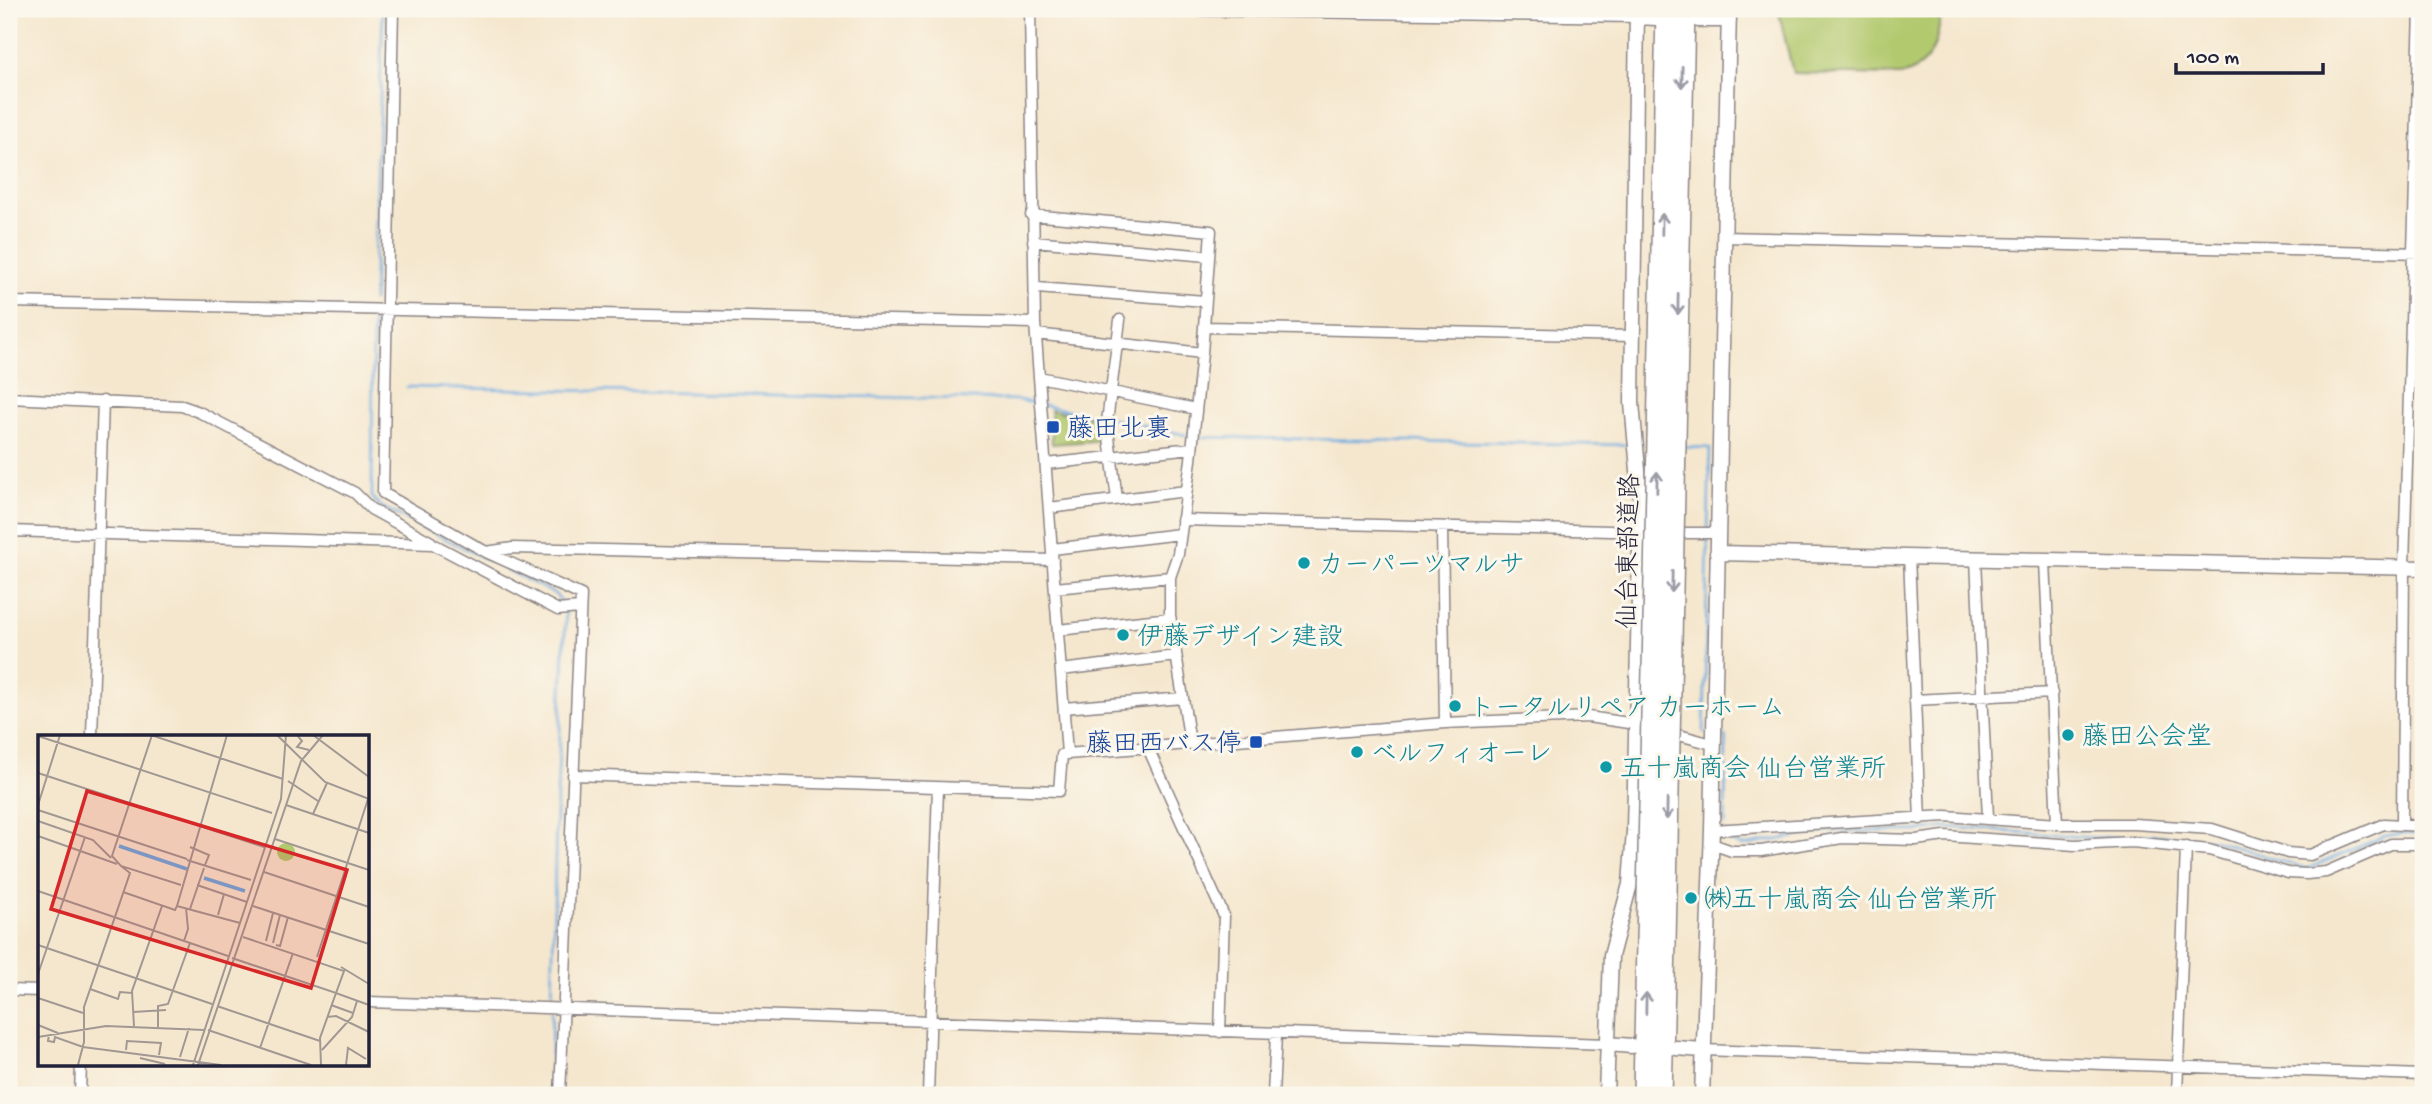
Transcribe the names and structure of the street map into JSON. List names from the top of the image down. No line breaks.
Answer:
{"streets":{"highway":["仙台東部道路"]},"places":{"transit":["藤田北裏","藤田西バス停"],"other":["カーパーツマルサ","伊藤デザイン建設","トータルリペア カーホーム","藤田公会堂","ベルフィオーレ","五十嵐商会 仙台営業所","㈱五十嵐商会 仙台営業所"]},"scale_bar":"100 m"}
